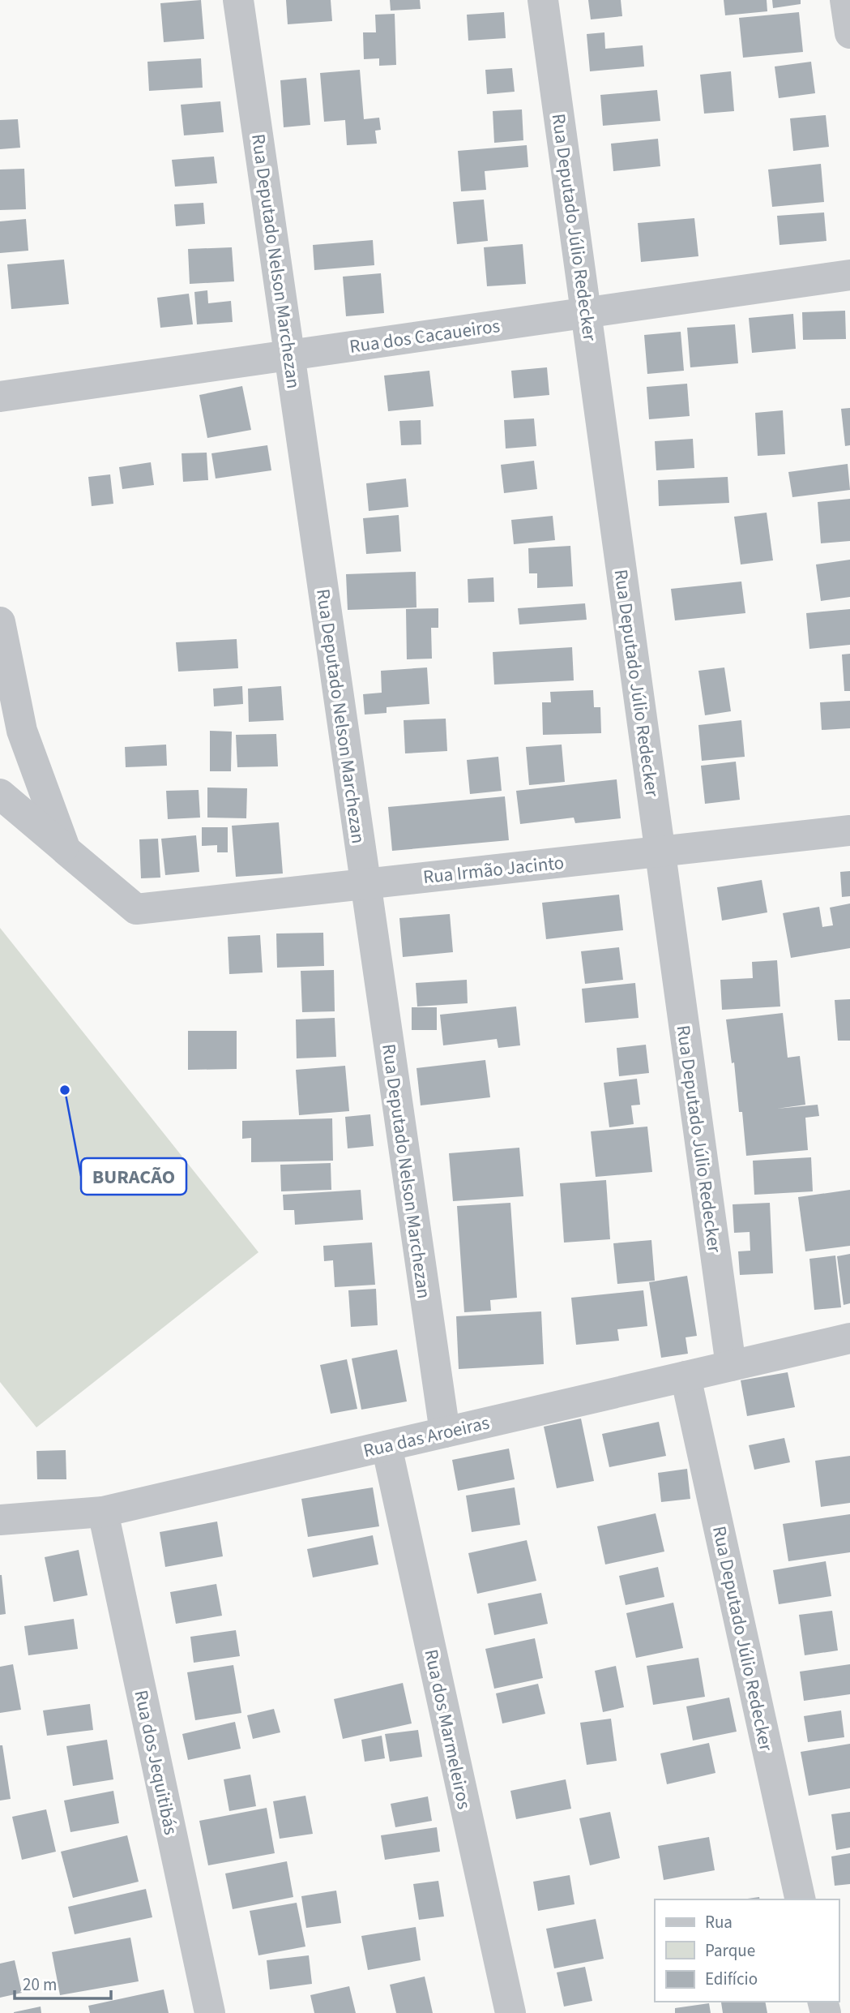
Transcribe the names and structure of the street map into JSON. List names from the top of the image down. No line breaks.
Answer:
{"streets":{"street":["Rua Deputado Júlio Redecker","Rua Deputado Nelson Marchezan","Rua dos Cacaueiros","Rua Irmão Jacinto","Rua das Aroeiras","Rua dos Marmeleiros","Rua dos Jequitibás"]},"crossings":[["Rua Deputado Júlio Redecker","Rua dos Cacaueiros"],["Rua Deputado Júlio Redecker","Rua Irmão Jacinto"],["Rua Deputado Júlio Redecker","Rua das Aroeiras"],["Rua Deputado Nelson Marchezan","Rua dos Cacaueiros"],["Rua Deputado Nelson Marchezan","Rua Irmão Jacinto"],["Rua Deputado Nelson Marchezan","Rua das Aroeiras"],["Rua das Aroeiras","Rua dos Marmeleiros"],["Rua das Aroeiras","Rua dos Jequitibás"]],"places":["BURACÃO"],"legend":["Rua","Parque","Edifício"],"scale_bar":"20 m"}
